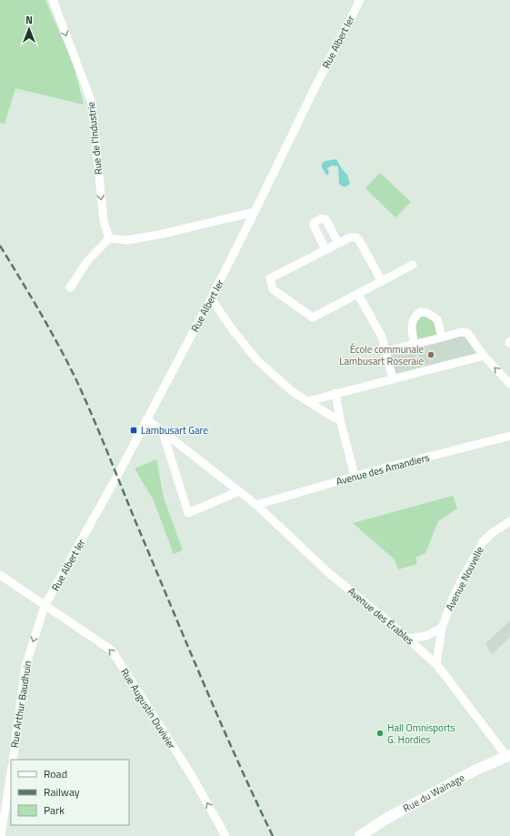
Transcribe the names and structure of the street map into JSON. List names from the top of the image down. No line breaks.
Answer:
{"streets":{"main road":["Rue du Wainage"],"street":["Rue Albert Ier","Rue de l'Industrie","Avenue des Amandiers","Avenue Nouvelle","Avenue des Érables","Rue Arthur Baudhuin","Rue Augustin Duvivier"]},"crossings":[["Rue Albert Ier","Avenue des Érables"],["Rue Albert Ier","Rue Arthur Baudhuin"],["Rue Albert Ier","Rue Augustin Duvivier"],["Avenue des Amandiers","Avenue des Érables"],["Avenue Nouvelle","Avenue des Érables"],["Avenue des Érables","Rue du Wainage"],["Rue Arthur Baudhuin","Rue Augustin Duvivier"]],"one_way":["Rue de l'Industrie","Rue Arthur Baudhuin","Rue Augustin Duvivier"],"places":{"other":["École communale Lambusart Roseraie","Hall Omnisports G. Hordies"],"transit":["Lambusart Gare"]},"legend":["Road","Railway","Park"],"north":"top"}
